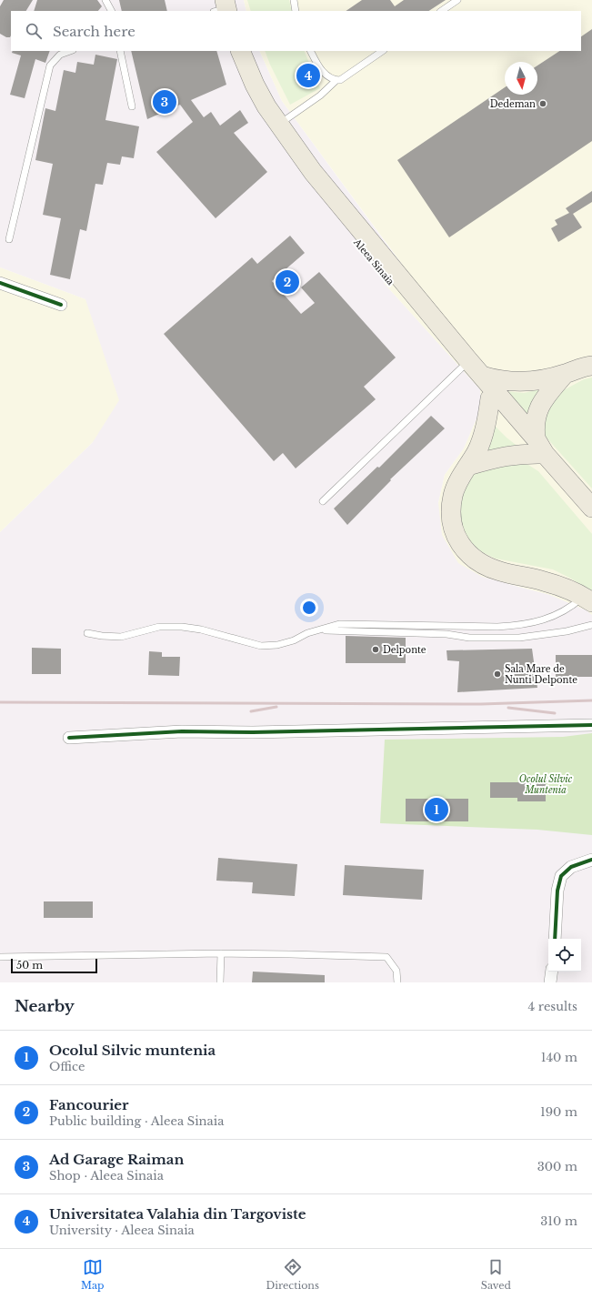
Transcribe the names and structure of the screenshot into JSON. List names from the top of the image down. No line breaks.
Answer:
{"streets":{"main road":["Aleea Sinaia"]},"parks":["Ocolul Silvic Muntenia"],"places":["Dedeman","Delponte","Sala Mare de Nunti Delponte"],"scale_bar":"50 m","north":"bottom","page":{"search":"Search here","pins":["4","3","2","1"],"scale":"50 m","heading":["Nearby","4 results"],"list":[{"mark":"1","name":"Ocolul Silvic muntenia","note":"Office","value":"140 m"},{"mark":"2","name":"Fancourier","note":"Public building · Aleea Sinaia","value":"190 m"},{"mark":"3","name":"Ad Garage Raiman","note":"Shop · Aleea Sinaia","value":"300 m"},{"mark":"4","name":"Universitatea Valahia din Targoviste","note":"University · Aleea Sinaia","value":"310 m"}],"nav":["Map","Directions","Saved"]}}
